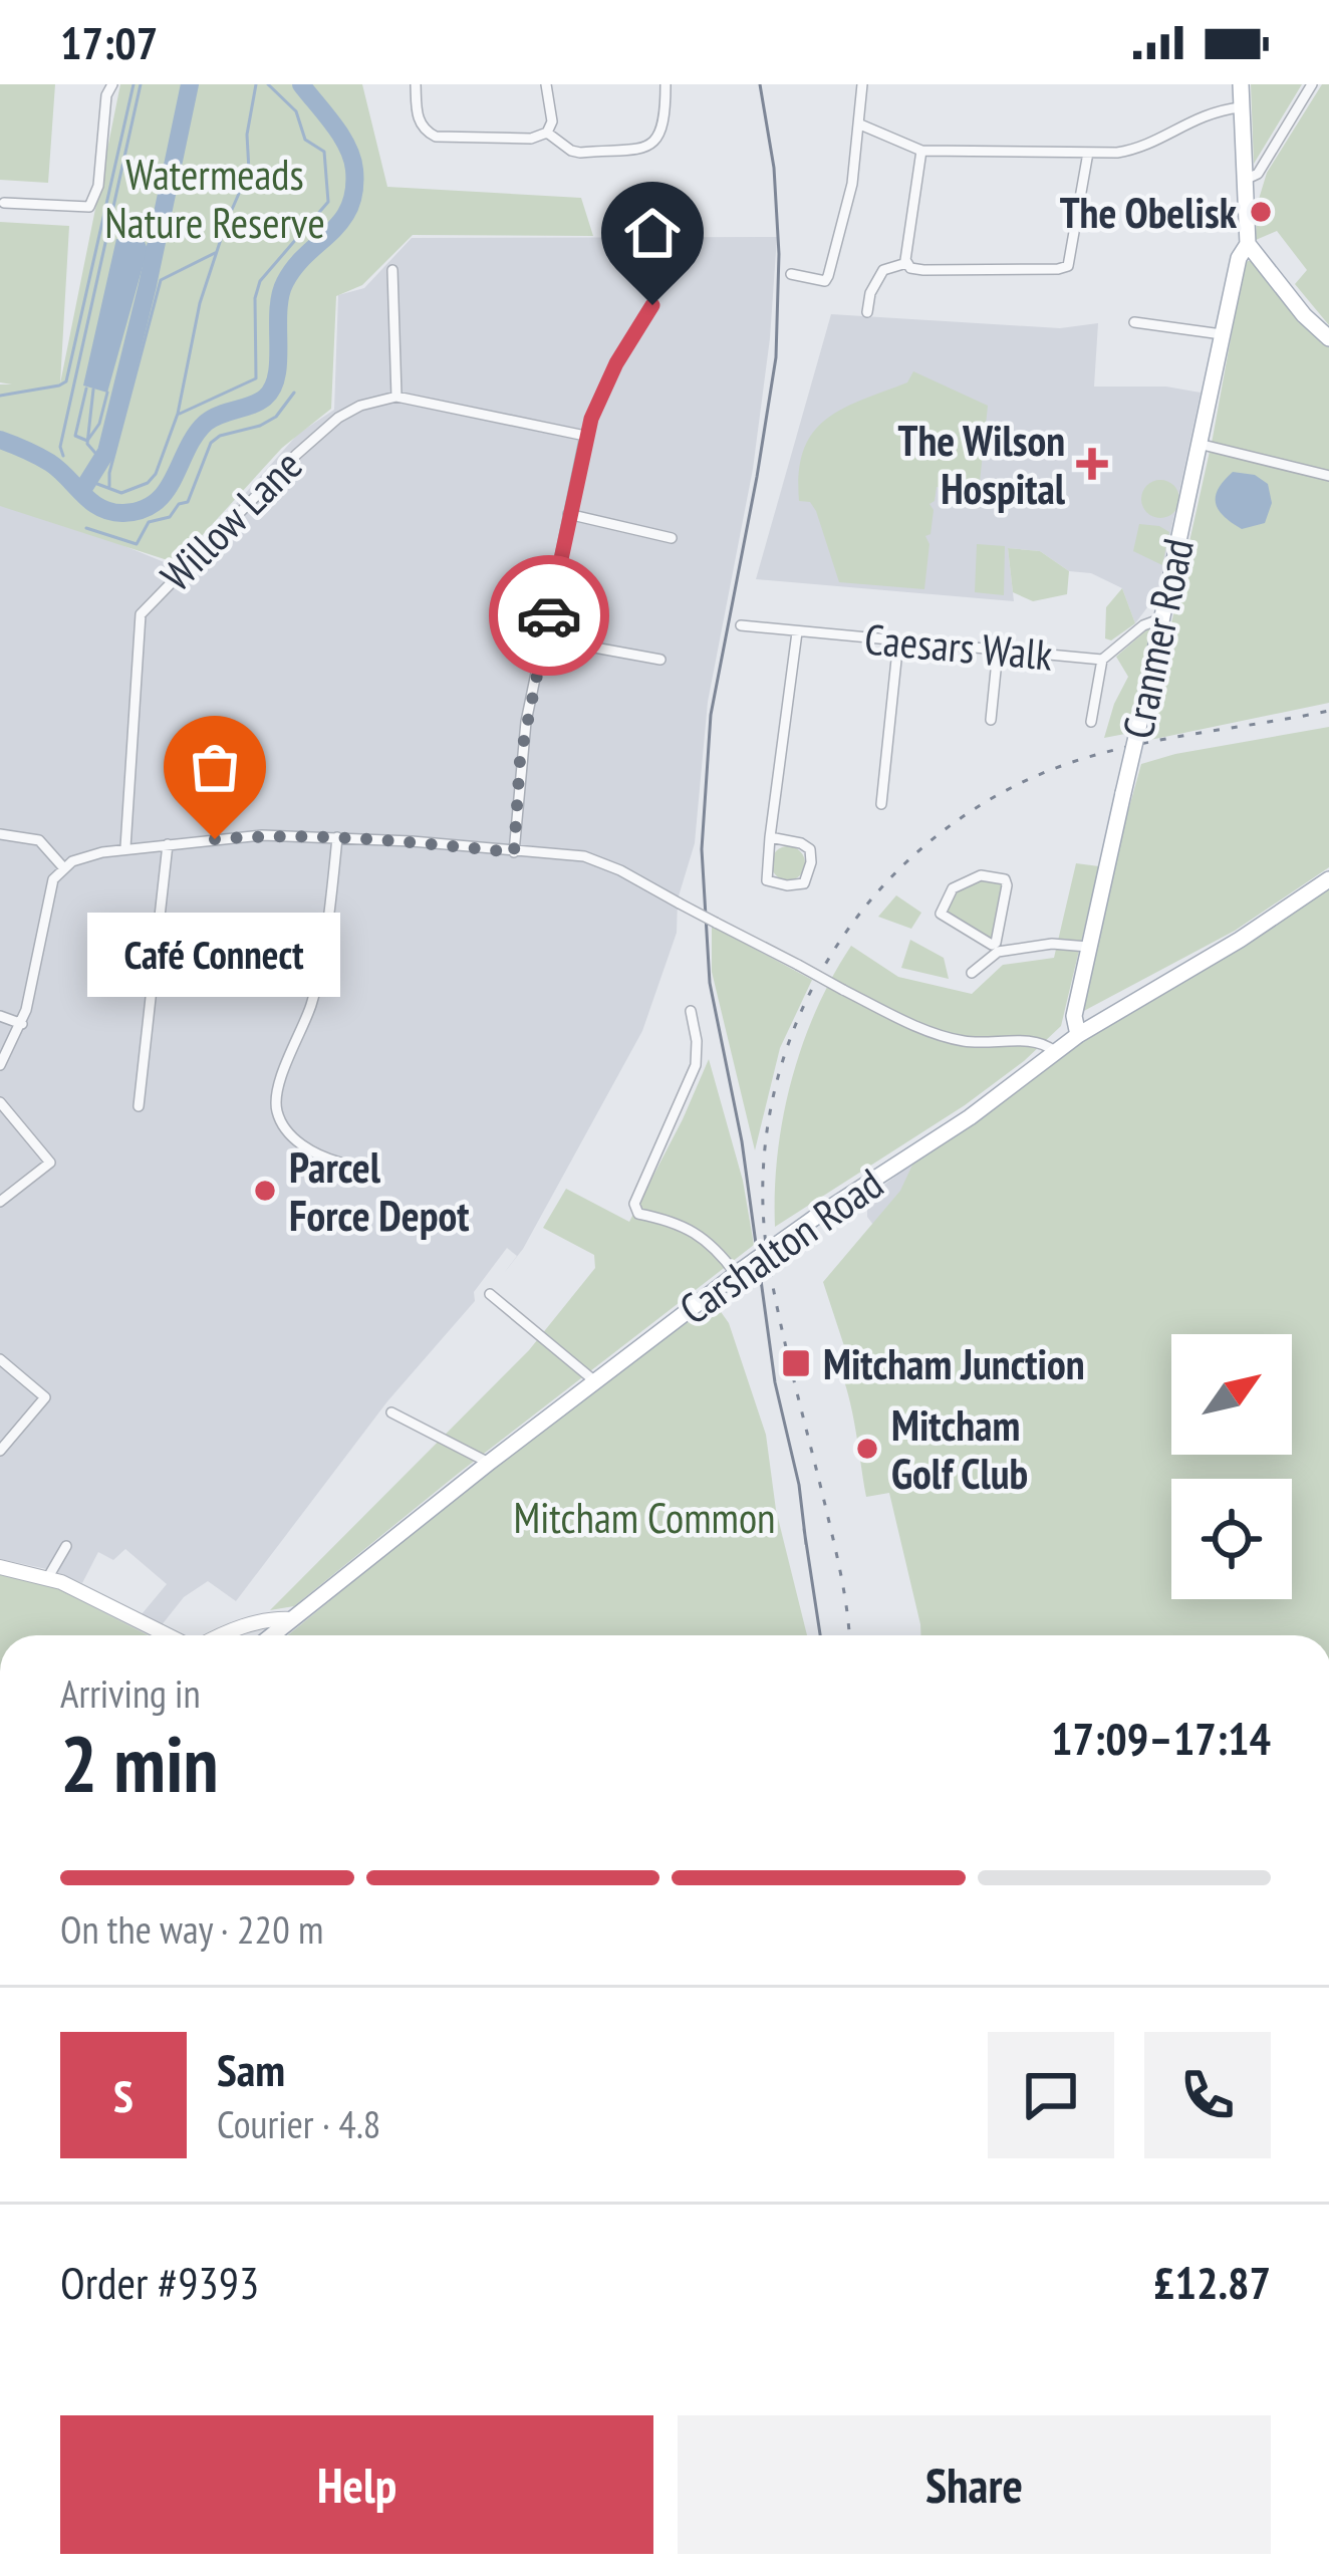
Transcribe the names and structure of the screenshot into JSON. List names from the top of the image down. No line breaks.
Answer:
{"streets":{"main road":["Cranmer Road","Carshalton Road"],"street":["Willow Lane","Caesars Walk"]},"crossings":[["Cranmer Road","Caesars Walk"],["Cranmer Road","Carshalton Road"]],"parks":["Watermeads Nature Reserve","Mitcham Common"],"places":{"other":["The Obelisk","Café Connect","Parcel Force Depot","Mitcham Golf Club"],"health":["The Wilson Hospital"],"transit":["Mitcham Junction"]},"north":"top right","page":{"status":"17:07","bubble":"Café Connect","heading":["2 min","Arriving in","17:09–17:14"],"panel":["Sam","Courier · 4.8","Order #9393","£12.87"],"bar":"On the way · 220 m","round":"S","buttons":["Help","Share"]}}
